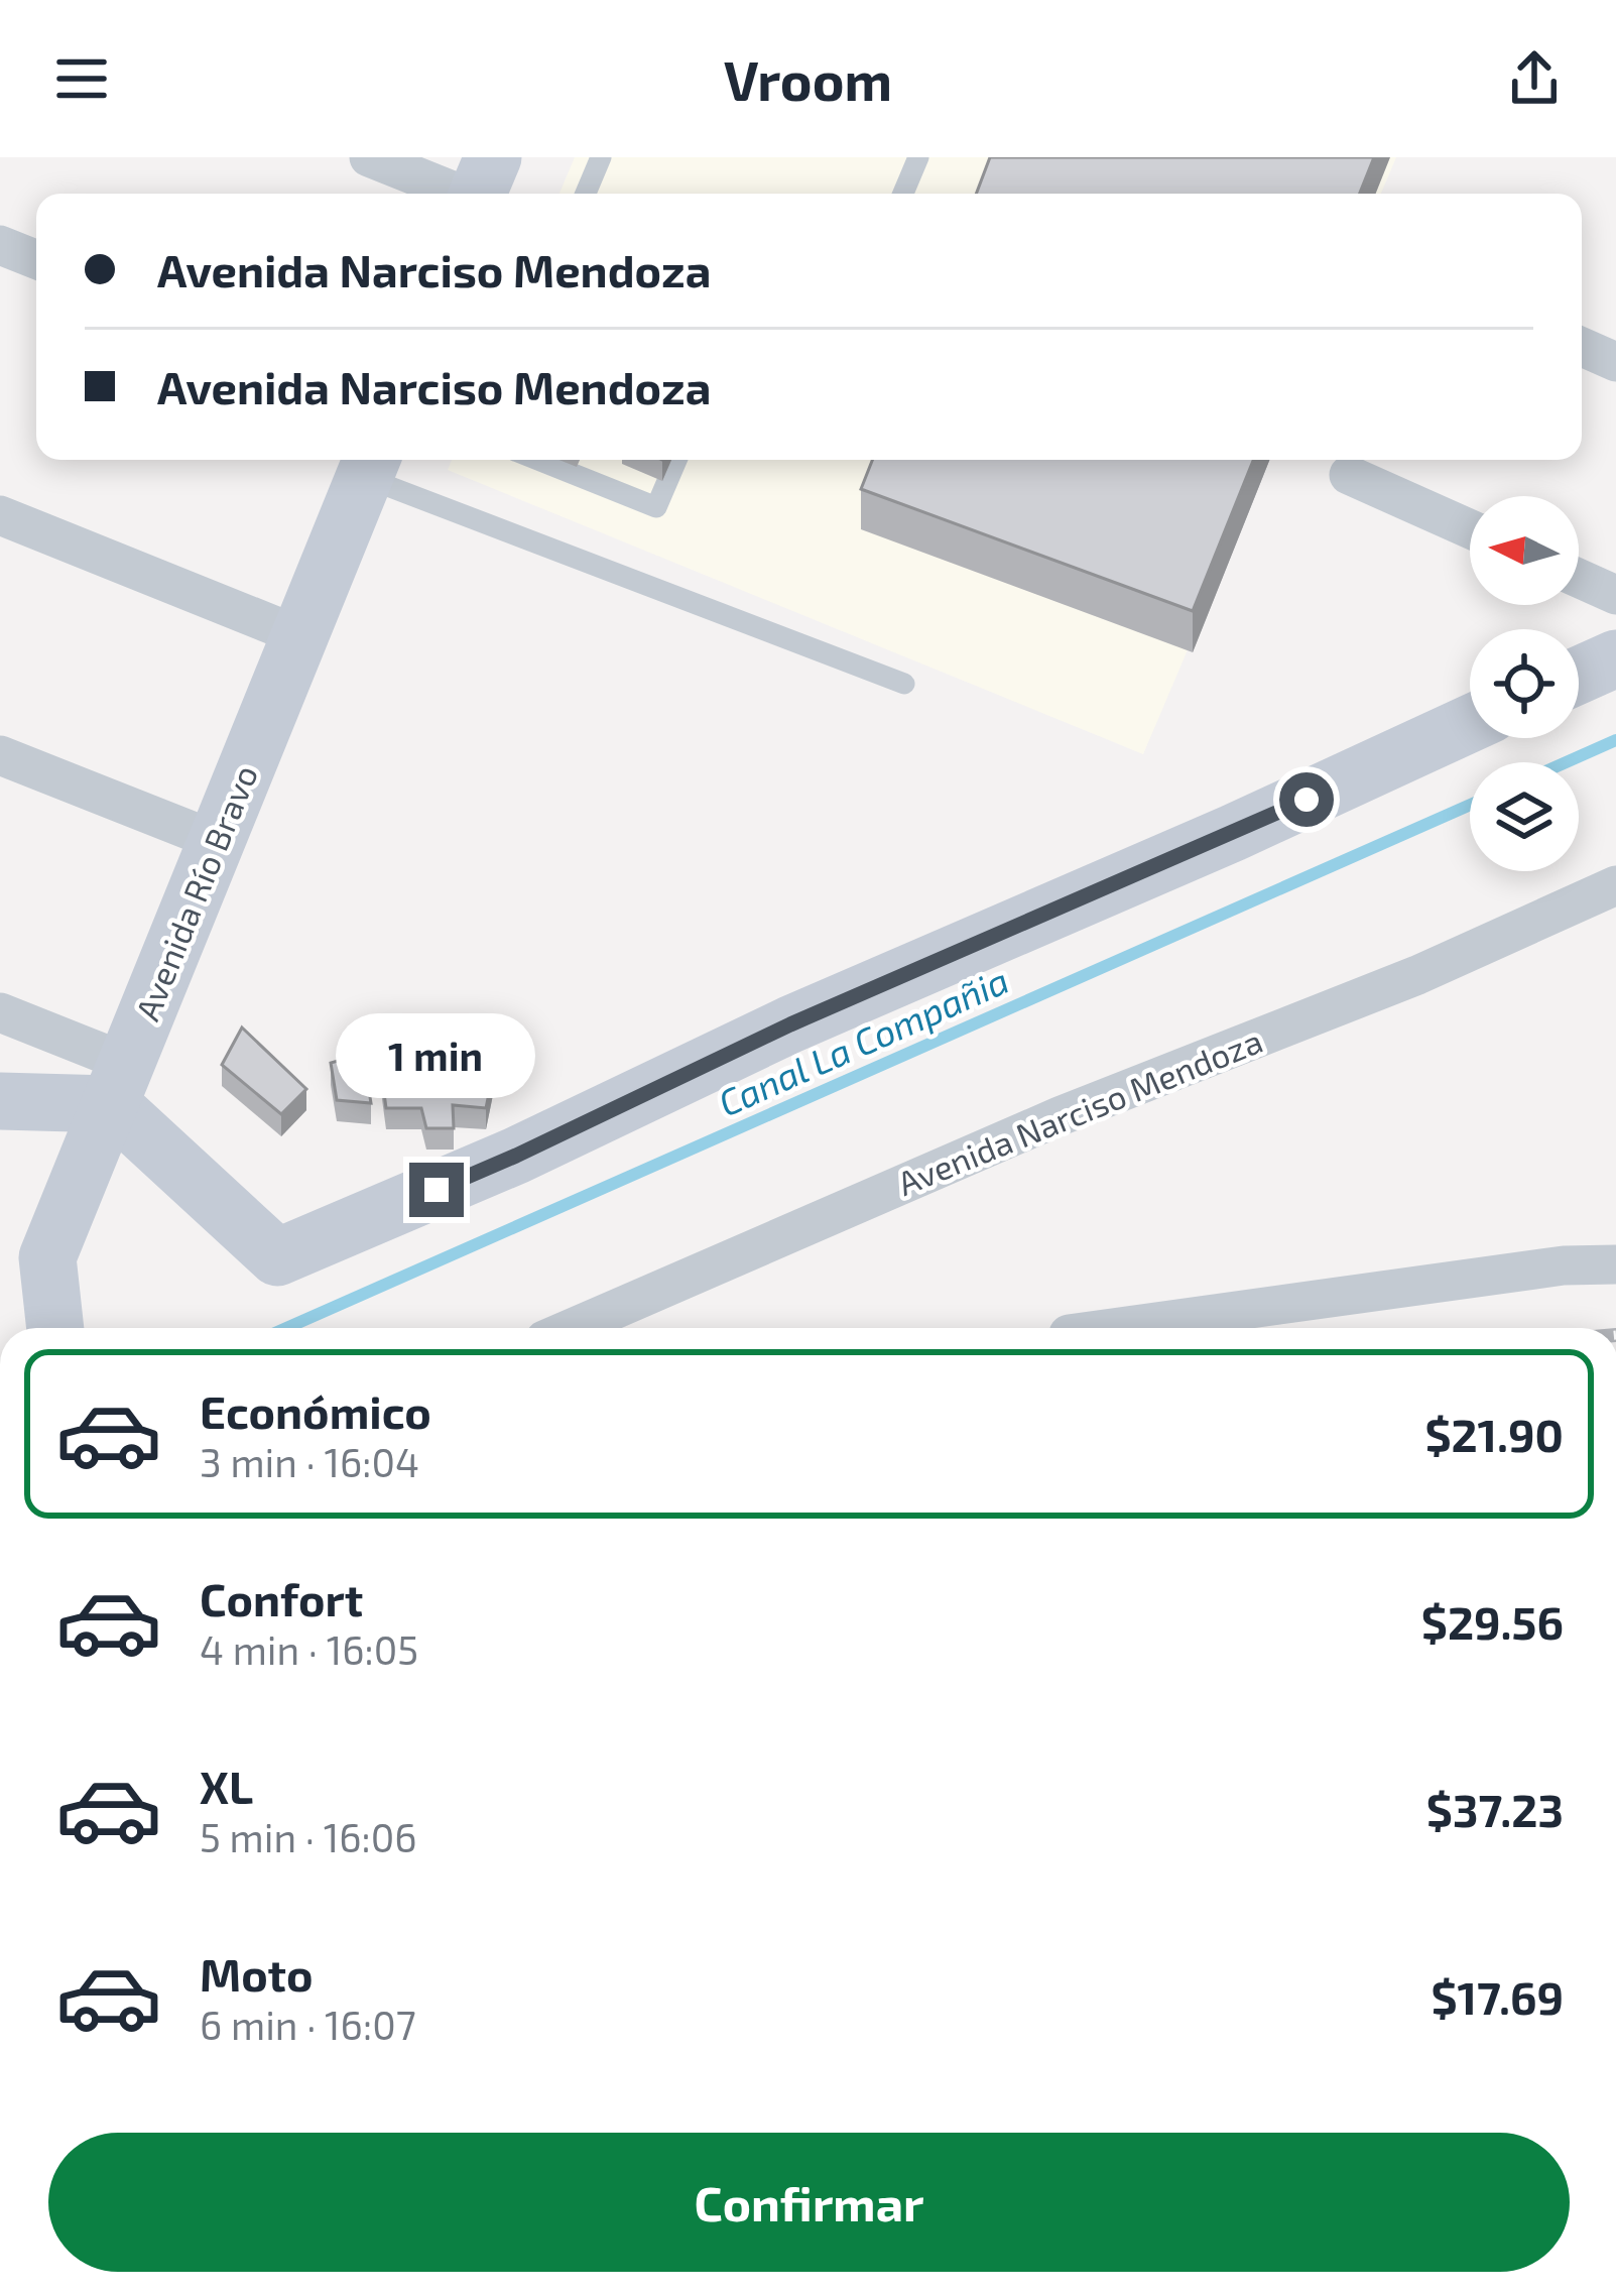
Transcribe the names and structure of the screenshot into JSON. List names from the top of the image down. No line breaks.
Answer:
{"streets":{"main road":["Avenida Río Bravo"],"street":["Avenida Narciso Mendoza"]},"water":["Canal La Compañia"],"north":"left","page":{"header":"Vroom","banner":["Avenida Narciso Mendoza","Avenida Narciso Mendoza"],"bubble":"1 min","list":[{"name":"Económico","note":"3 min · 16:04","value":"$21.90"},{"name":"Confort","note":"4 min · 16:05","value":"$29.56"},{"name":"XL","note":"5 min · 16:06","value":"$37.23"},{"name":"Moto","note":"6 min · 16:07","value":"$17.69"}],"buttons":"Confirmar"}}
